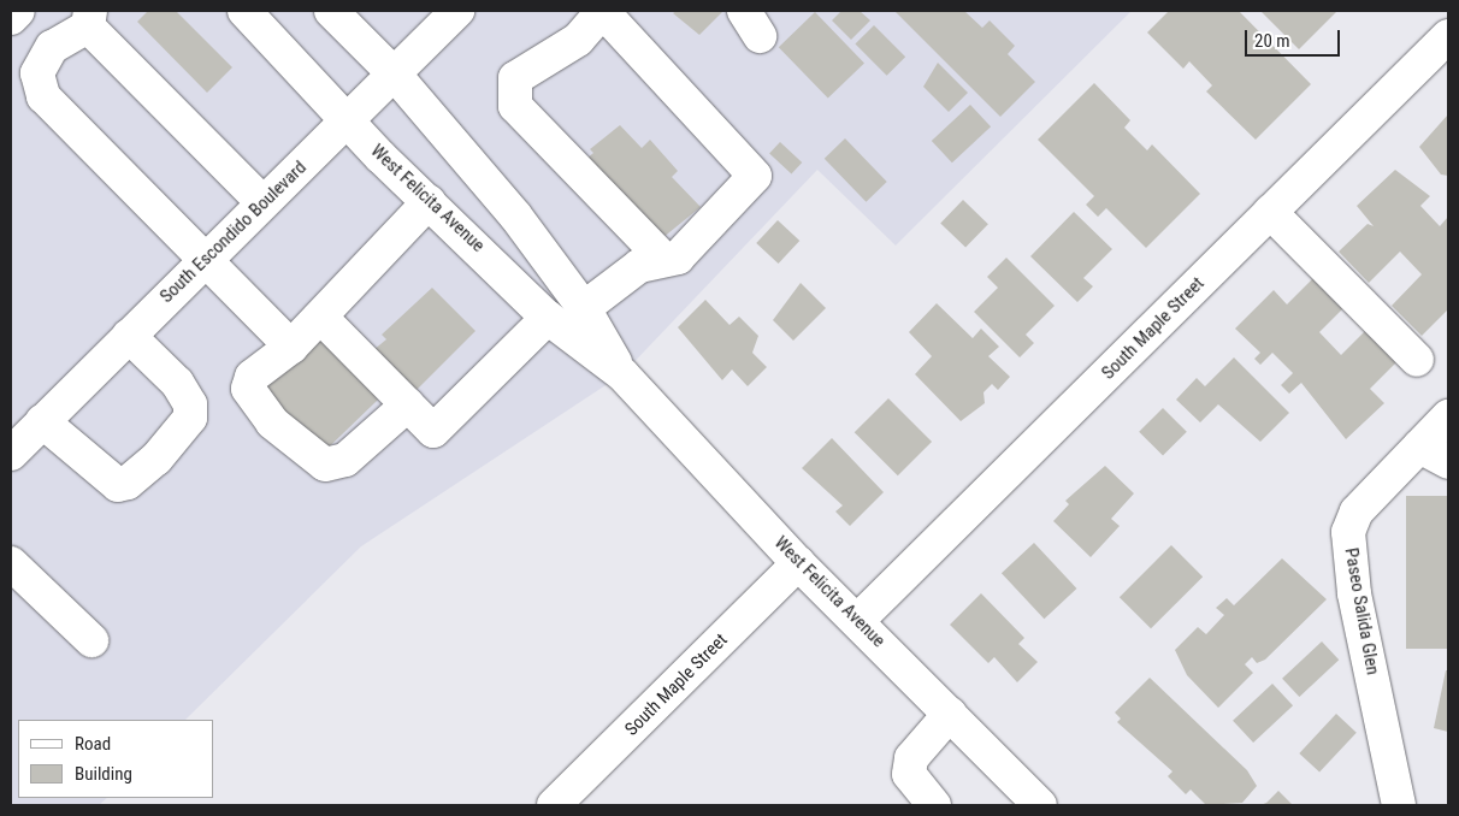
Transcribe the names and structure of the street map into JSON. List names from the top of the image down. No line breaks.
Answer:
{"streets":{"main road":["West Felicita Avenue","South Escondido Boulevard","South Maple Street","Paseo Salida Glen"]},"crossings":[["West Felicita Avenue","South Escondido Boulevard"],["West Felicita Avenue","South Maple Street"]],"legend":["Road","Building"],"scale_bar":"20 m"}
